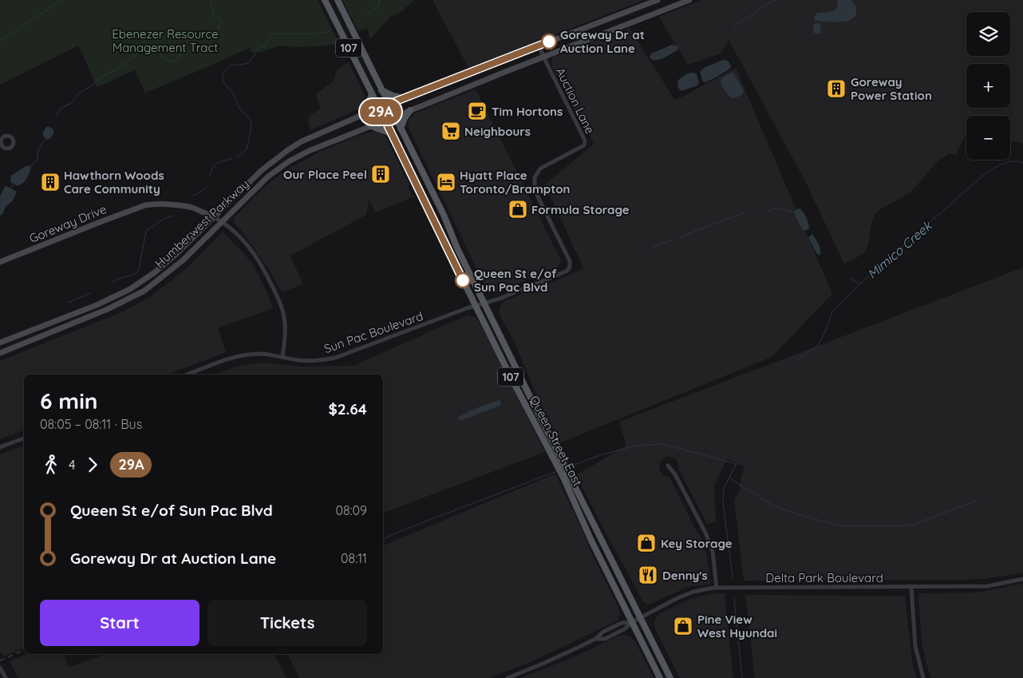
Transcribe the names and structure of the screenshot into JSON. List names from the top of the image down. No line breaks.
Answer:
{"streets":{"main road":["107","Goreway Drive","Humberwest Parkway","Queen Street East"],"street":["Auction Lane","Sun Pac Boulevard","Delta Park Boulevard"]},"crossings":[["Auction Lane","Sun Pac Boulevard"],["Auction Lane","Queen Street East"],["Goreway Drive","Humberwest Parkway"],["Humberwest Parkway","Queen Street East"],["Sun Pac Boulevard","Queen Street East"],["Queen Street East","Delta Park Boulevard"]],"water":["Mimico Creek"],"parks":["Ebenezer Resource Management Tract"],"places":{"other":["Goreway Dr at Auction Lane","Queen St e/of Sun Pac Blvd"],"building":["Goreway Power Station","Our Place Peel","Hawthorn Woods Care Community"],"cafe":["Tim Hortons"],"supermarket":["Neighbours"],"hotel":["Hyatt Place Toronto/Brampton"],"shop":["Formula Storage","Key Storage","Pine View West Hyundai"],"restaurant":["Denny's"]},"lines":["bus line 29A"],"page":{"on_map":"29A","map_buttons":["+","−"],"heading":["6 min","08:05 – 08:11 · Bus","$2.64"],"legs":["4","29A"],"list":[{"name":"Queen St e/of Sun Pac Blvd","value":"08:09"},{"name":"Goreway Dr at Auction Lane","value":"08:11"}],"buttons":["Start","Tickets"]}}
